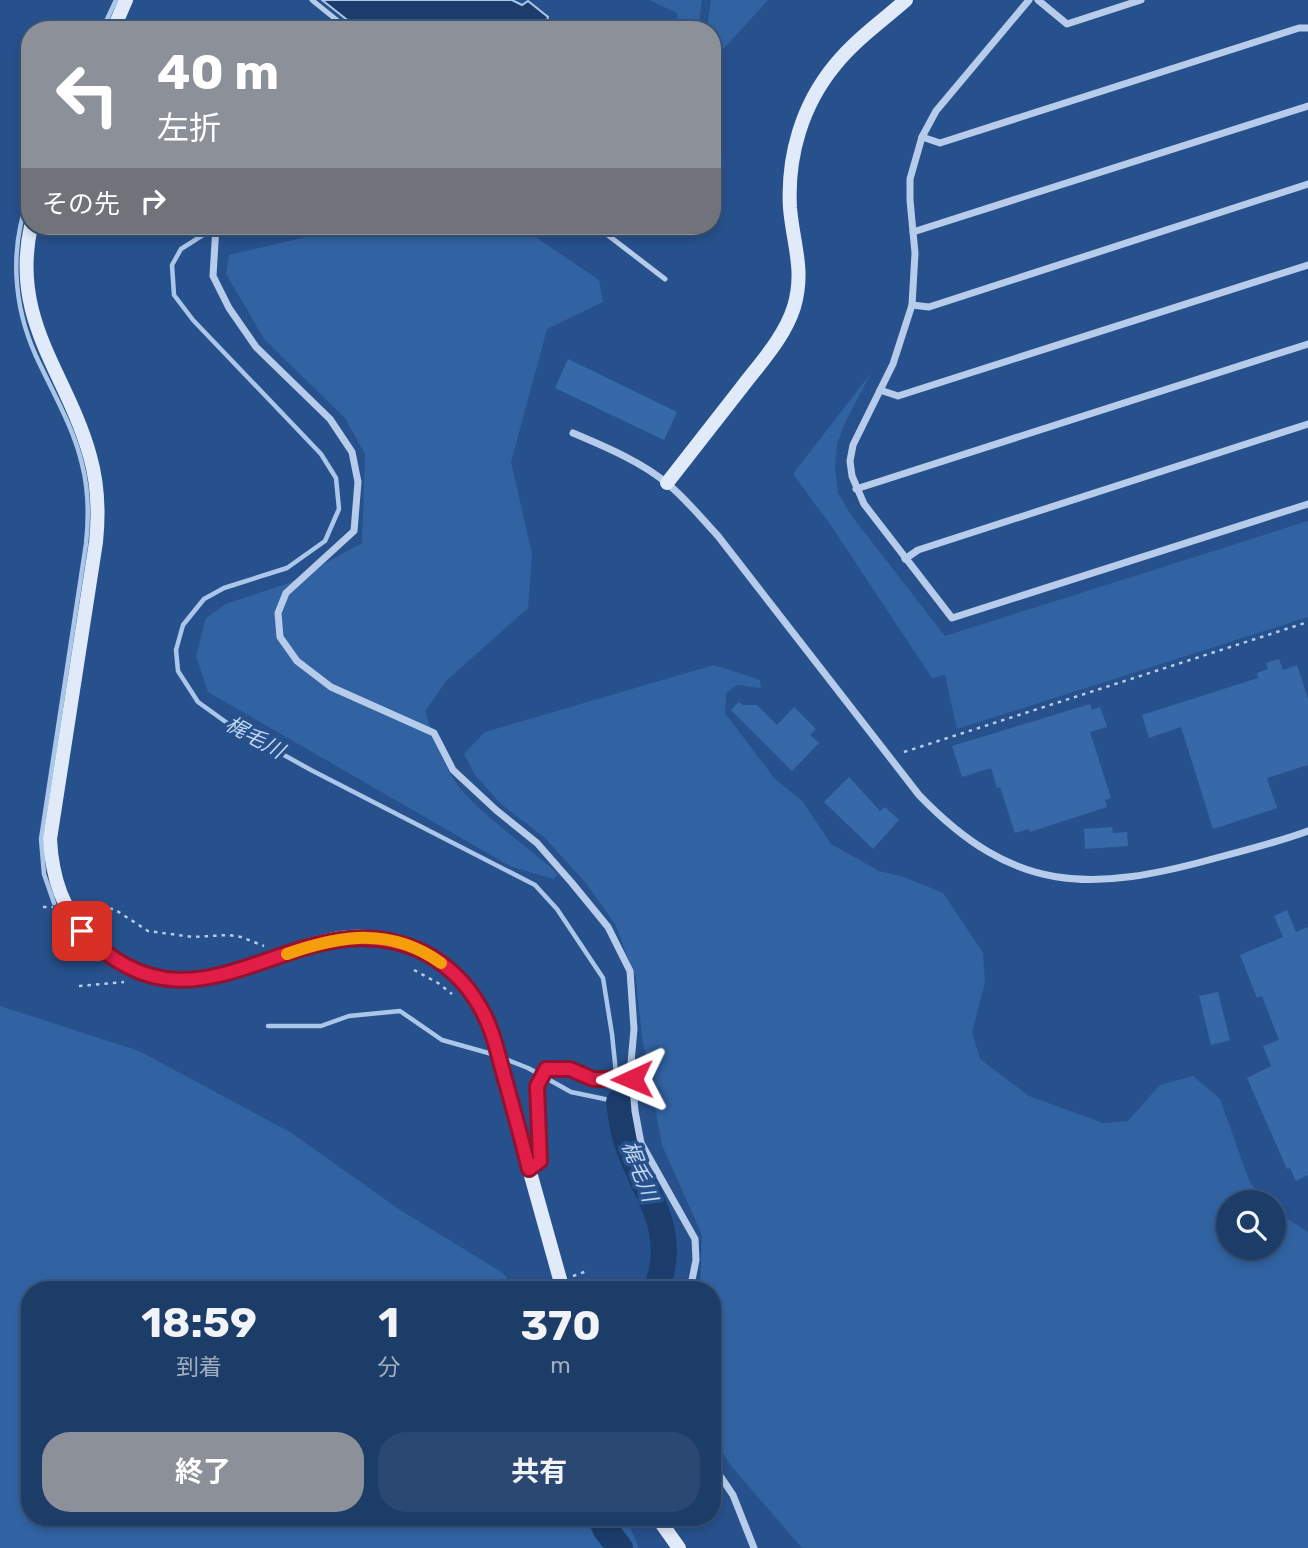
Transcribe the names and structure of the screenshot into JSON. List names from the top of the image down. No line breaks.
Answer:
{"water":["梶毛川"],"page":{"turn":["40 m","左折"],"then":"その先","eta":["18:59","到着","1","分","370","m"],"buttons":["終了","共有"]}}
